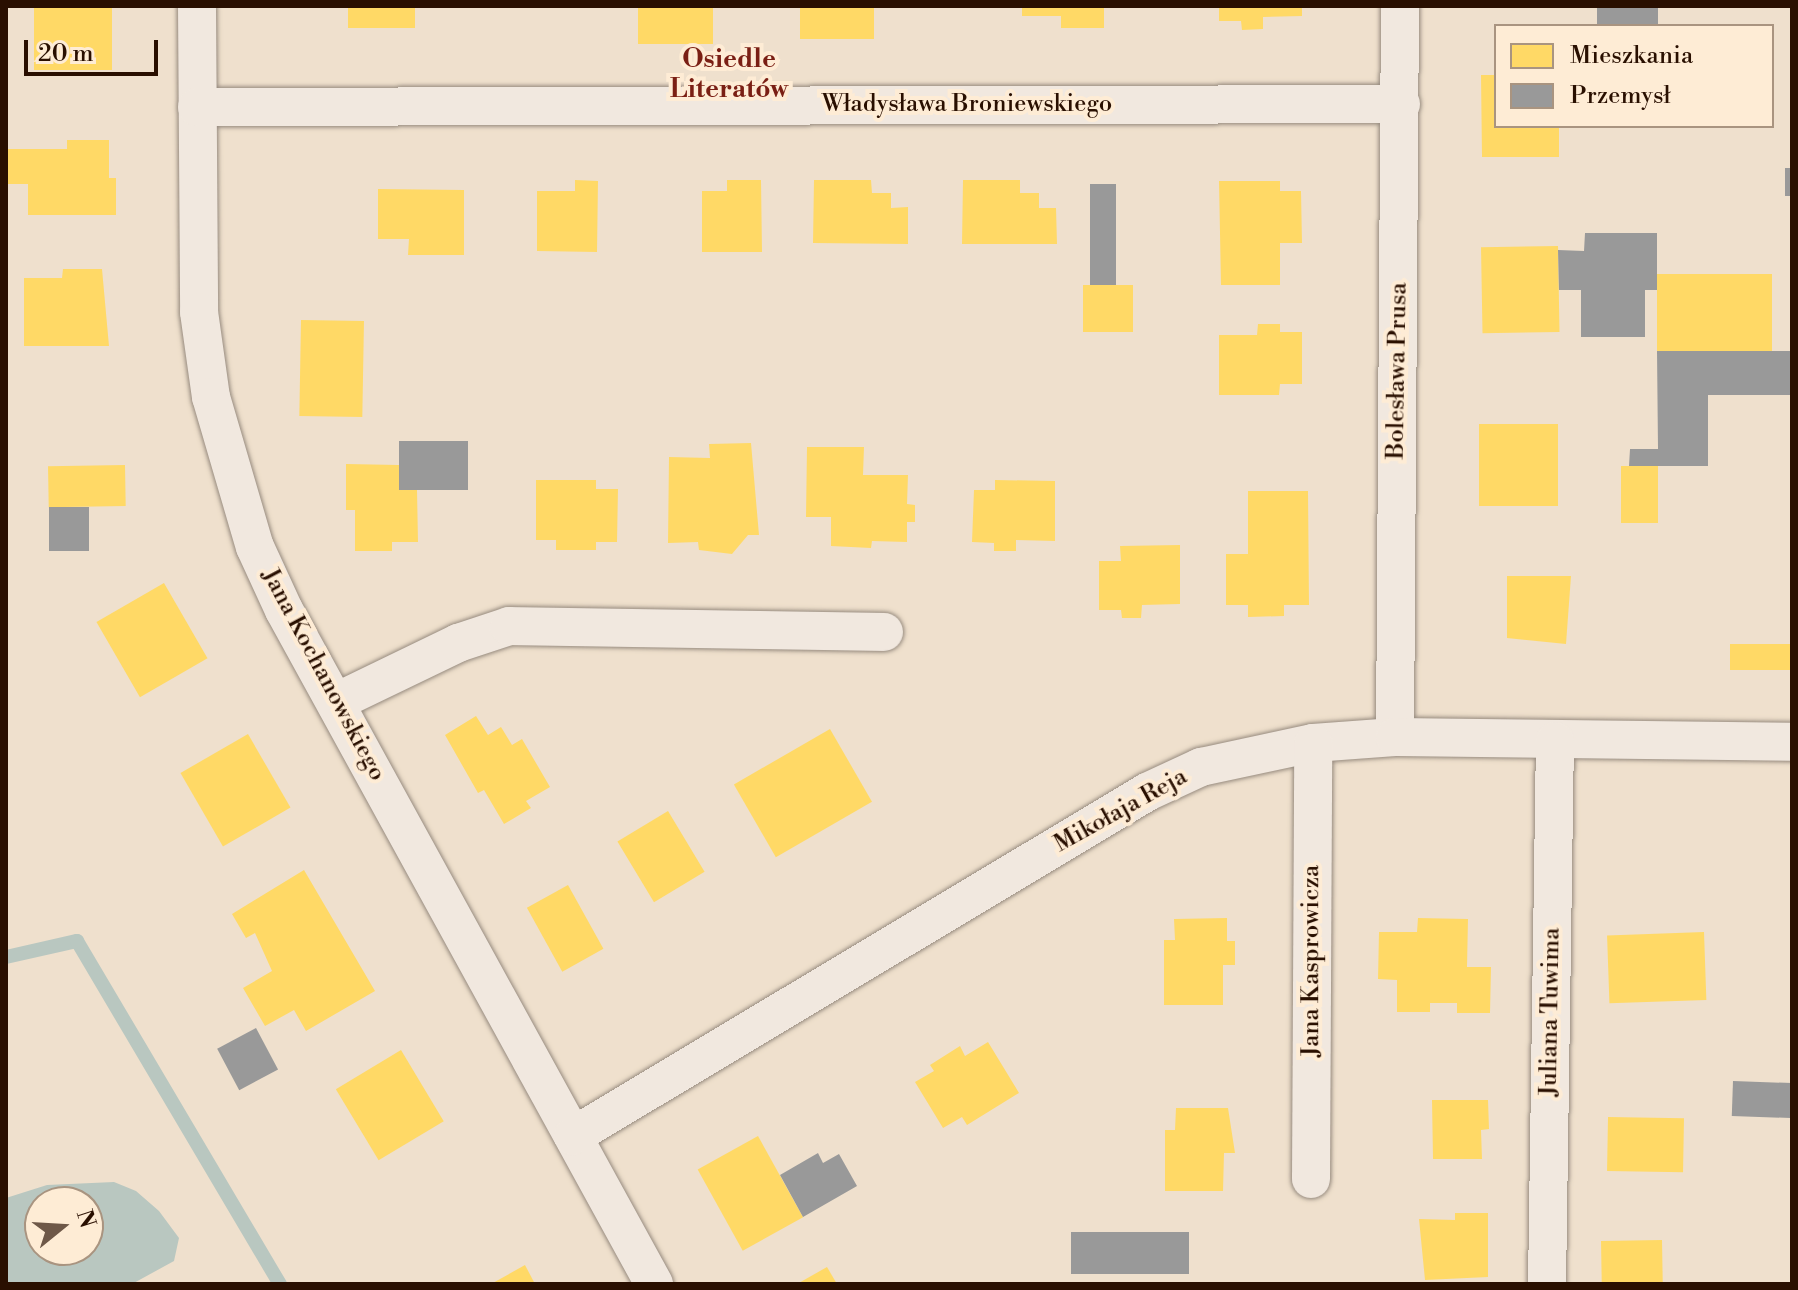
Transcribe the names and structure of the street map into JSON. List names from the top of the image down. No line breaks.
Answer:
{"streets":{"street":["Władysława Broniewskiego","Bolesława Prusa","Jana Kochanowskiego","Mikołaja Reja","Jana Kasprowicza","Juliana Tuwima"]},"crossings":[["Władysława Broniewskiego","Bolesława Prusa"],["Władysława Broniewskiego","Jana Kochanowskiego"],["Bolesława Prusa","Mikołaja Reja"],["Jana Kochanowskiego","Mikołaja Reja"],["Mikołaja Reja","Jana Kasprowicza"],["Mikołaja Reja","Juliana Tuwima"]],"districts":["Osiedle Literatów"],"legend":["Mieszkania","Przemysł"],"scale_bar":"20 m","north":"right"}
